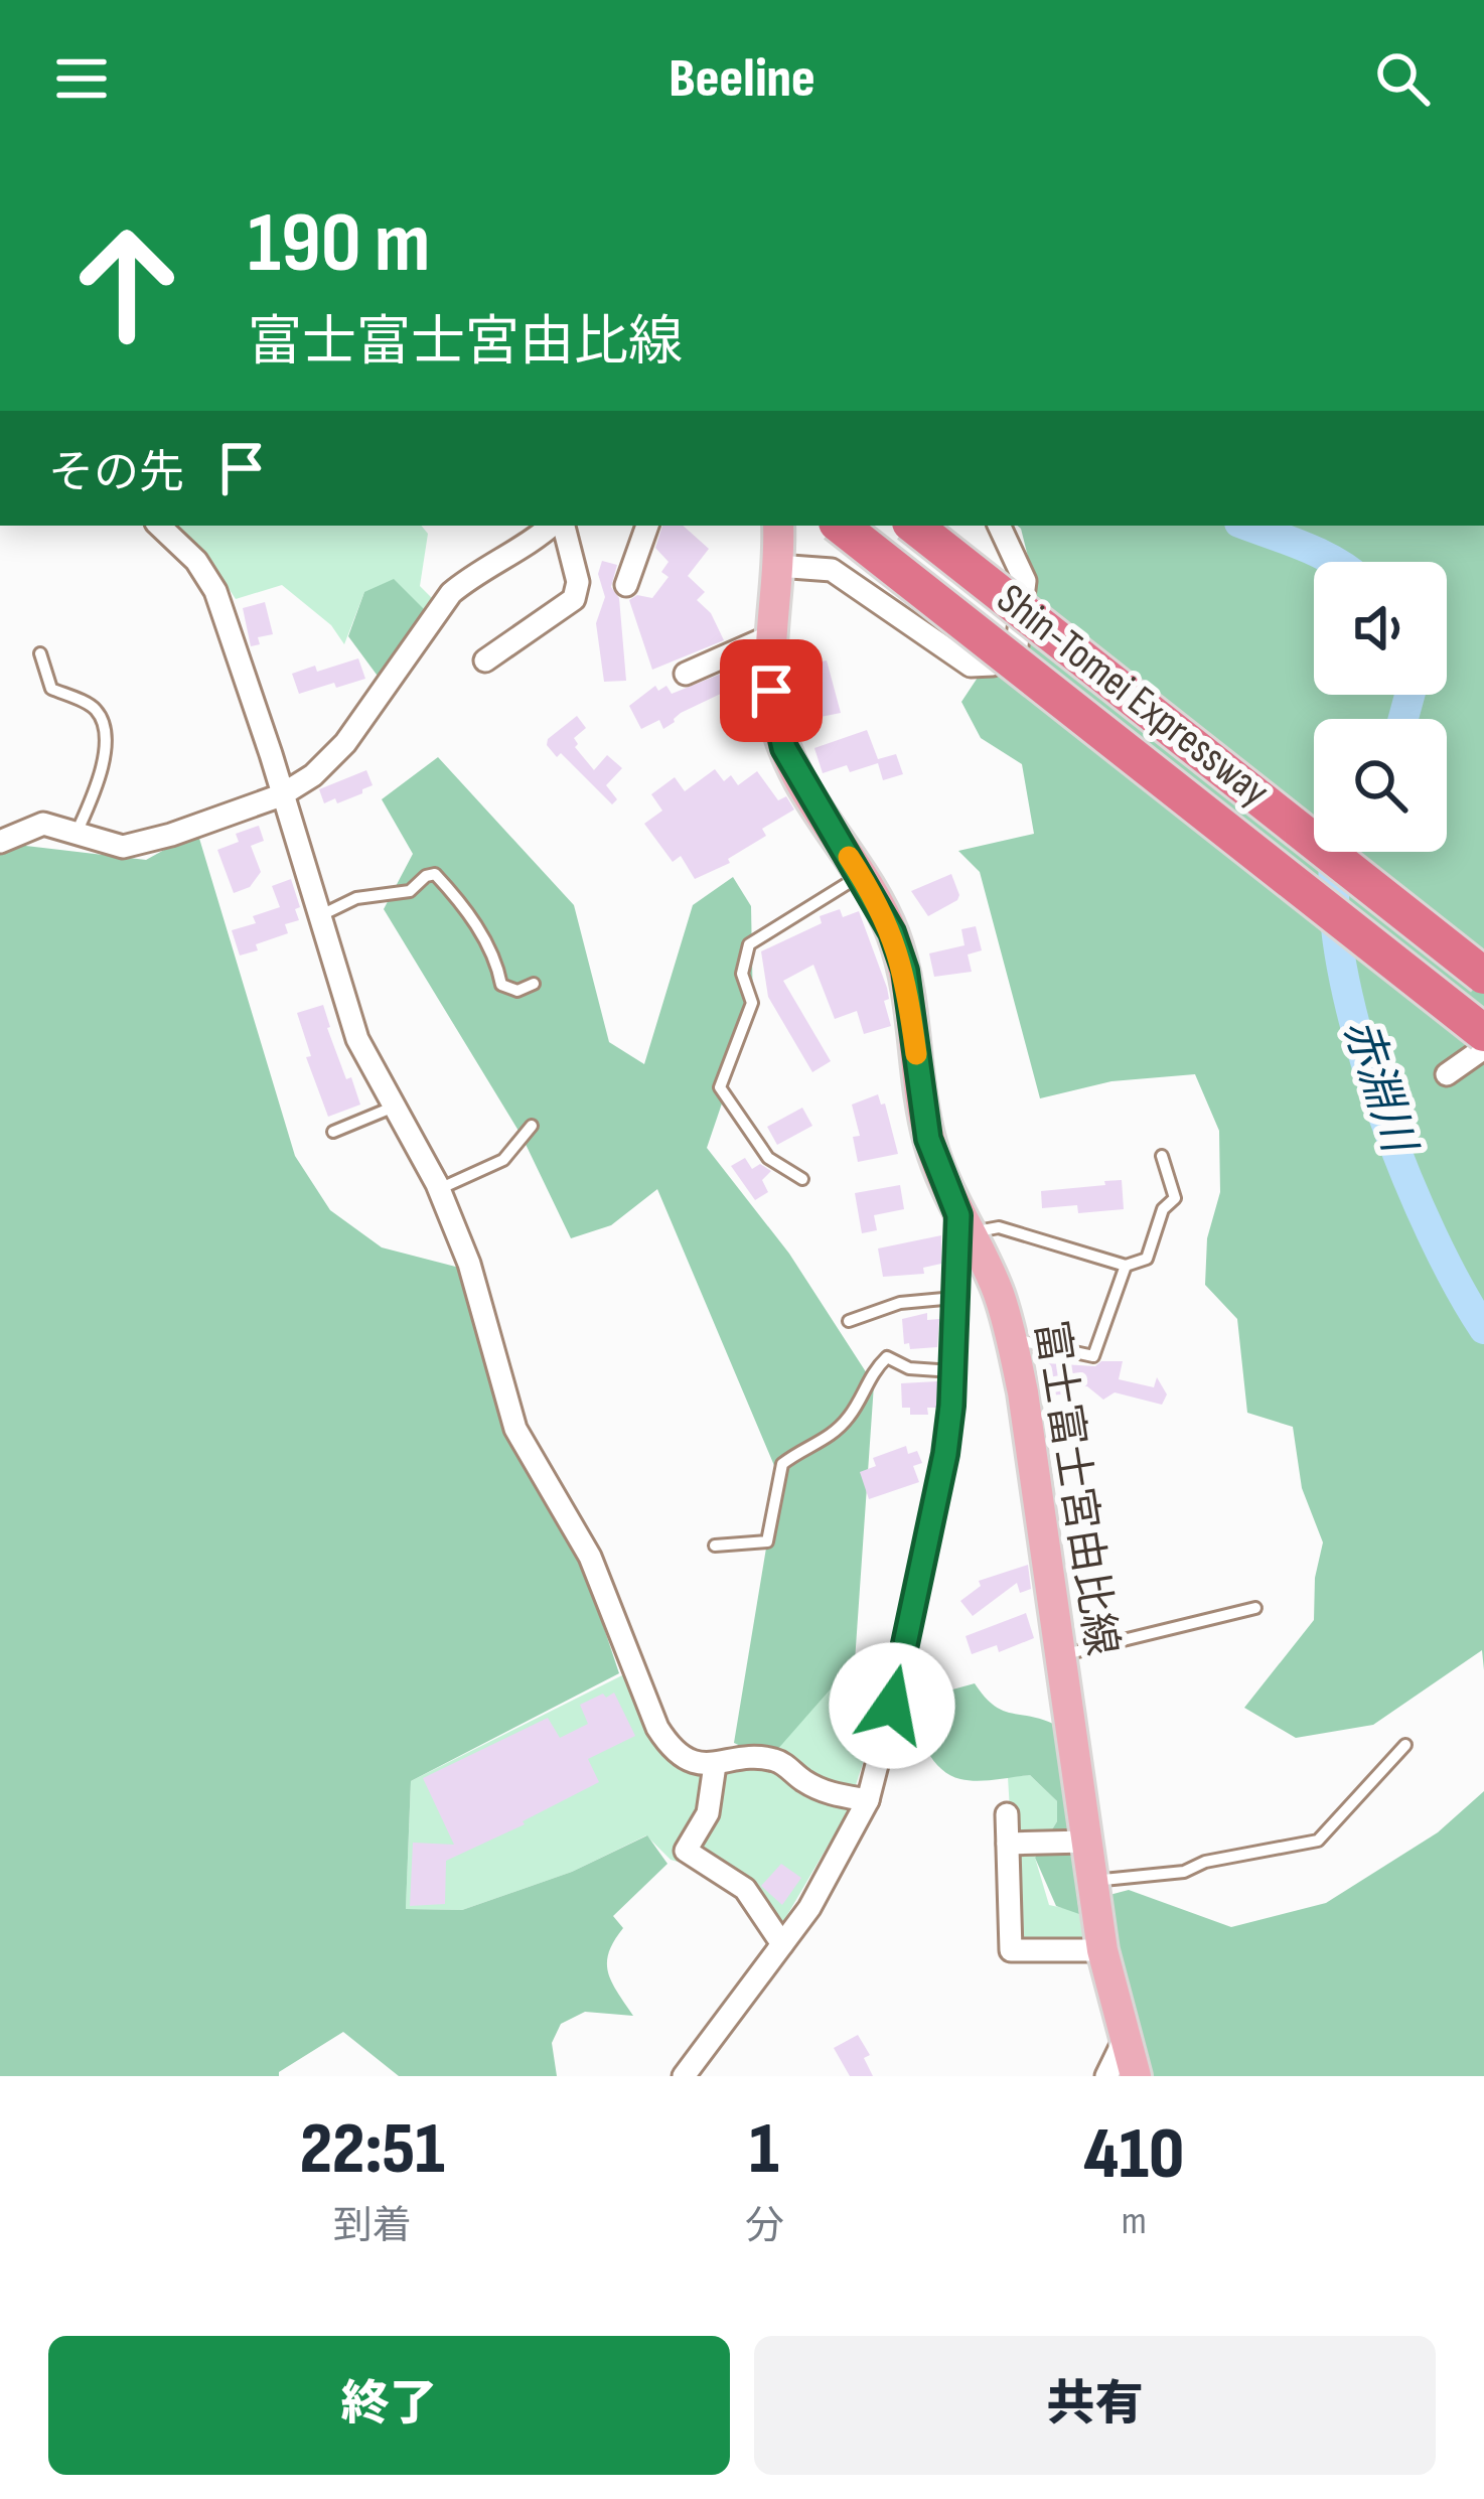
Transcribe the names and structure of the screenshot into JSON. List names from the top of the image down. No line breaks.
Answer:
{"streets":{"highway":["Shin-Tomei Expressway"],"main road":["富士富士宮由比線"]},"water":["赤淵川"],"page":{"header":"Beeline","turn":["190 m","富士富士宮由比線"],"then":"その先","eta":["22:51","到着","1","分","410","m"],"buttons":["終了","共有"]}}
